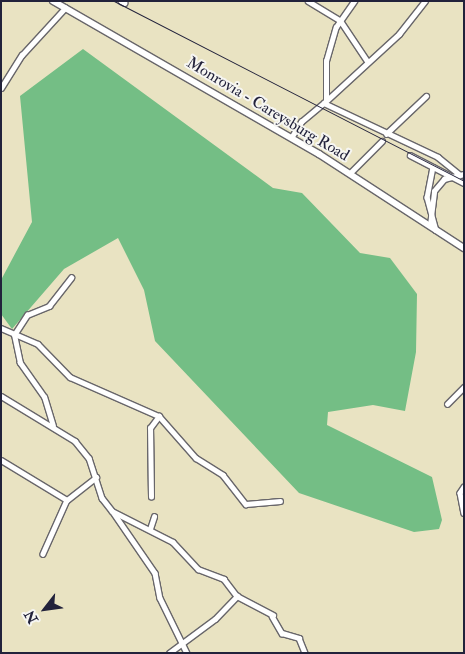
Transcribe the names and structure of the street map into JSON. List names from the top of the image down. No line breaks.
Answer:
{"streets":{"main road":["Monrovia - Careysburg Road"]},"north":"bottom left"}
